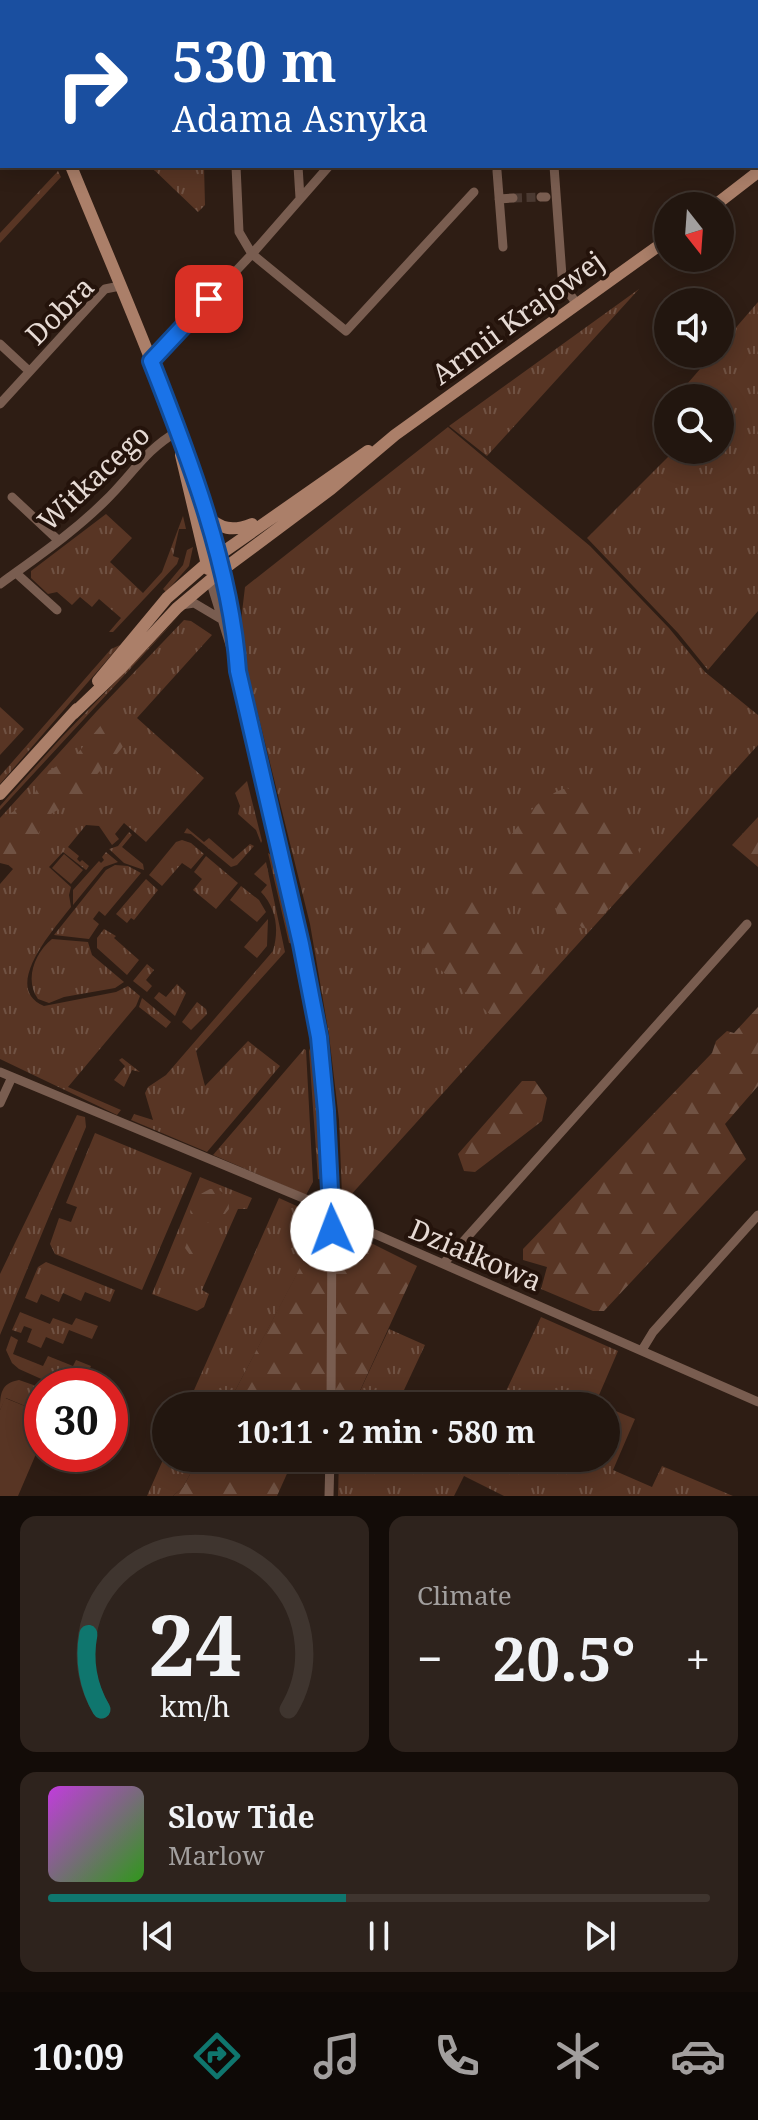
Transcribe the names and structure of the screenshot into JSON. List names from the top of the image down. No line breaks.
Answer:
{"streets":{"street":["Dobra","Armii Krajowej","Witkacego","Działkowa"]},"north":"bottom","page":{"turn":["530 m","Adama Asnyka"],"limit":"30","trip":"10:11 · 2 min · 580 m","tile":"Climate","heat":["−","20.5°","+"],"song":["Slow Tide","Marlow"],"tabs":"10:09","gauge":["24","km/h"]}}
